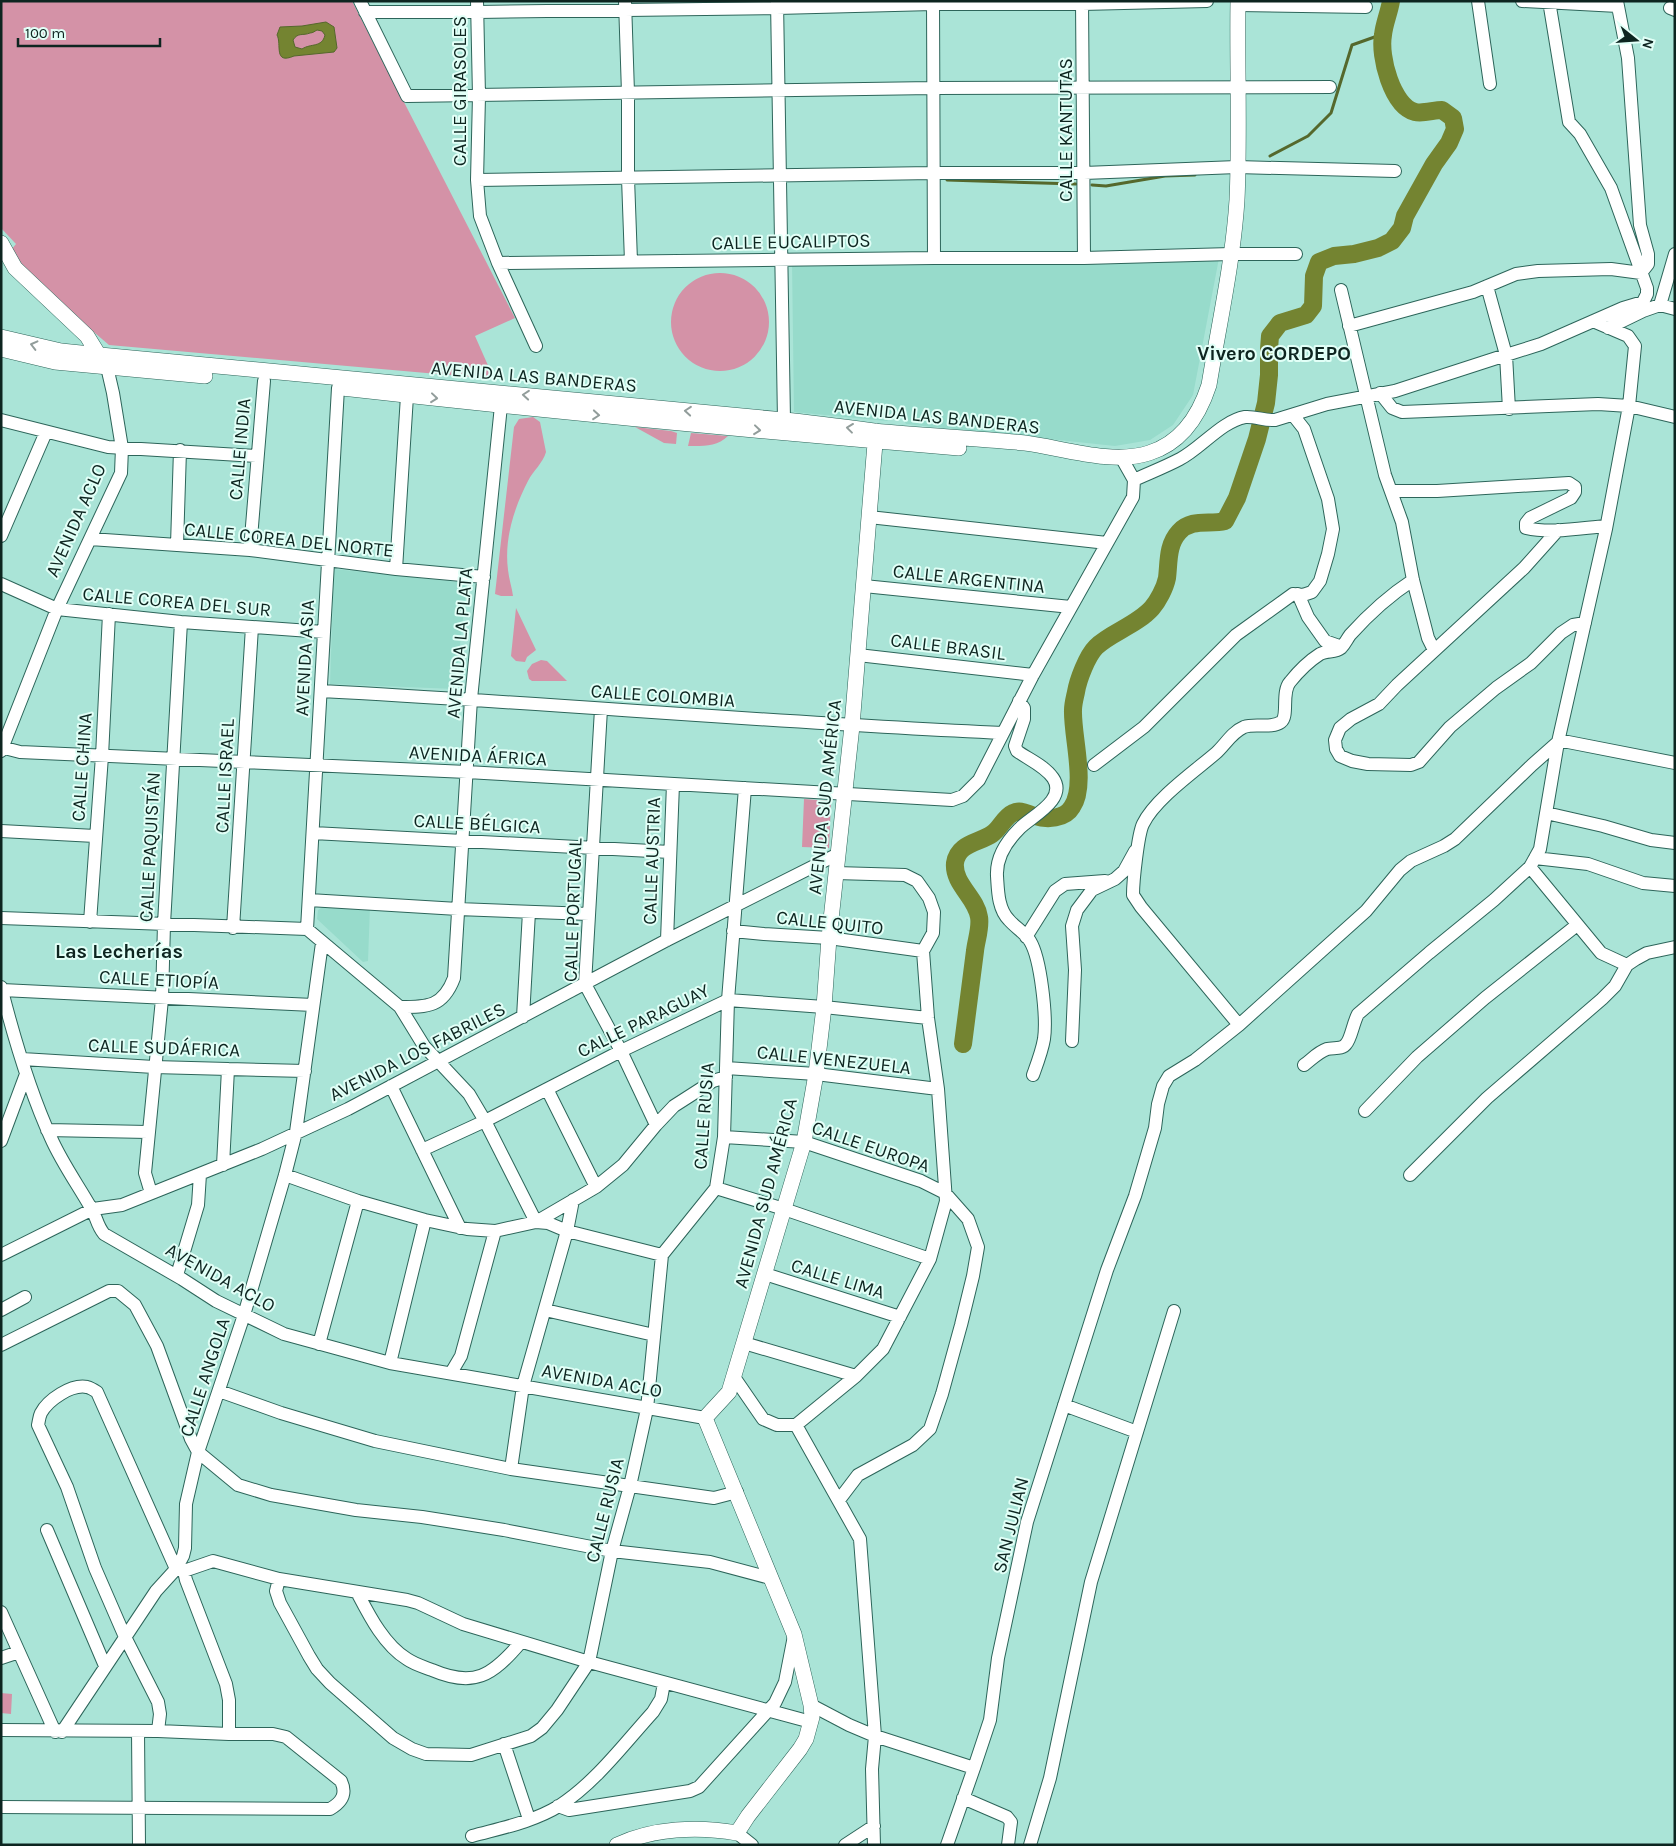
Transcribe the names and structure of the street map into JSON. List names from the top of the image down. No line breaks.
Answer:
{"streets":{"main road":["AVENIDA LAS BANDERAS","AVENIDA ACLO","AVENIDA SUD AMÉRICA"],"street":["CALLE GIRASOLES","CALLE KANTUTAS","CALLE EUCALIPTOS","CALLE INDIA","CALLE COREA DEL NORTE","CALLE ARGENTINA","CALLE COREA DEL SUR","AVENIDA LA PLATA","CALLE BRASIL","AVENIDA ASIA","CALLE COLOMBIA","AVENIDA ÁFRICA","CALLE CHINA","CALLE ISRAEL","CALLE BÉLGICA","CALLE PAQUISTÁN","CALLE AUSTRIA","CALLE PORTUGAL","CALLE QUITO","CALLE ETIOPÍA","CALLE PARAGUAY","CALLE SUDÁFRICA","AVENIDA LOS FABRILES","CALLE VENEZUELA","CALLE RUSIA","CALLE EUROPA","CALLE LIMA","CALLE ANGOLA","SAN JULIAN"]},"crossings":[["CALLE GIRASOLES","CALLE EUCALIPTOS"],["CALLE KANTUTAS","CALLE EUCALIPTOS"],["CALLE EUCALIPTOS","AVENIDA LAS BANDERAS"],["AVENIDA LAS BANDERAS","CALLE INDIA"],["AVENIDA LAS BANDERAS","AVENIDA ACLO"],["AVENIDA LAS BANDERAS","AVENIDA LA PLATA"],["AVENIDA LAS BANDERAS","AVENIDA ASIA"],["AVENIDA LAS BANDERAS","AVENIDA SUD AMÉRICA"],["CALLE INDIA","CALLE COREA DEL NORTE"],["AVENIDA ACLO","CALLE COREA DEL NORTE"],["AVENIDA ACLO","CALLE COREA DEL SUR"],["AVENIDA ACLO","AVENIDA ÁFRICA"],["AVENIDA ACLO","AVENIDA SUD AMÉRICA"],["AVENIDA ACLO","CALLE ETIOPÍA"],["AVENIDA ACLO","CALLE SUDÁFRICA"],["AVENIDA ACLO","AVENIDA LOS FABRILES"],["AVENIDA ACLO","CALLE RUSIA"],["AVENIDA ACLO","CALLE ANGOLA"],["CALLE COREA DEL NORTE","AVENIDA LA PLATA"],["CALLE COREA DEL NORTE","AVENIDA ASIA"],["CALLE ARGENTINA","AVENIDA SUD AMÉRICA"],["CALLE COREA DEL SUR","AVENIDA ASIA"],["CALLE COREA DEL SUR","CALLE CHINA"],["CALLE COREA DEL SUR","CALLE ISRAEL"],["CALLE COREA DEL SUR","CALLE PAQUISTÁN"],["AVENIDA LA PLATA","CALLE COLOMBIA"],["AVENIDA LA PLATA","AVENIDA ÁFRICA"],["AVENIDA LA PLATA","CALLE BÉLGICA"],["CALLE BRASIL","AVENIDA SUD AMÉRICA"],["AVENIDA ASIA","CALLE COLOMBIA"],["AVENIDA ASIA","AVENIDA ÁFRICA"],["AVENIDA ASIA","CALLE BÉLGICA"],["CALLE COLOMBIA","AVENIDA ÁFRICA"],["CALLE COLOMBIA","AVENIDA SUD AMÉRICA"],["CALLE COLOMBIA","CALLE PORTUGAL"],["AVENIDA ÁFRICA","CALLE CHINA"],["AVENIDA ÁFRICA","CALLE ISRAEL"],["AVENIDA ÁFRICA","AVENIDA SUD AMÉRICA"],["AVENIDA ÁFRICA","CALLE PAQUISTÁN"],["AVENIDA ÁFRICA","CALLE AUSTRIA"],["AVENIDA ÁFRICA","CALLE PORTUGAL"],["AVENIDA ÁFRICA","CALLE RUSIA"],["AVENIDA SUD AMÉRICA","CALLE QUITO"],["AVENIDA SUD AMÉRICA","CALLE PARAGUAY"],["AVENIDA SUD AMÉRICA","AVENIDA LOS FABRILES"],["AVENIDA SUD AMÉRICA","CALLE VENEZUELA"],["AVENIDA SUD AMÉRICA","CALLE EUROPA"],["AVENIDA SUD AMÉRICA","CALLE LIMA"],["CALLE BÉLGICA","CALLE AUSTRIA"],["CALLE BÉLGICA","CALLE PORTUGAL"],["CALLE PAQUISTÁN","CALLE ETIOPÍA"],["CALLE PAQUISTÁN","CALLE SUDÁFRICA"],["CALLE PAQUISTÁN","AVENIDA LOS FABRILES"],["CALLE AUSTRIA","AVENIDA LOS FABRILES"],["CALLE PORTUGAL","CALLE PARAGUAY"],["CALLE PORTUGAL","AVENIDA LOS FABRILES"],["CALLE QUITO","CALLE RUSIA"],["CALLE ETIOPÍA","CALLE ANGOLA"],["CALLE PARAGUAY","CALLE RUSIA"],["CALLE SUDÁFRICA","CALLE ANGOLA"],["AVENIDA LOS FABRILES","CALLE RUSIA"],["AVENIDA LOS FABRILES","CALLE ANGOLA"],["CALLE VENEZUELA","CALLE RUSIA"],["CALLE RUSIA","CALLE EUROPA"]],"districts":["Vivero CORDEPO","Las Lecherías"],"scale_bar":"100 m","north":"right"}
